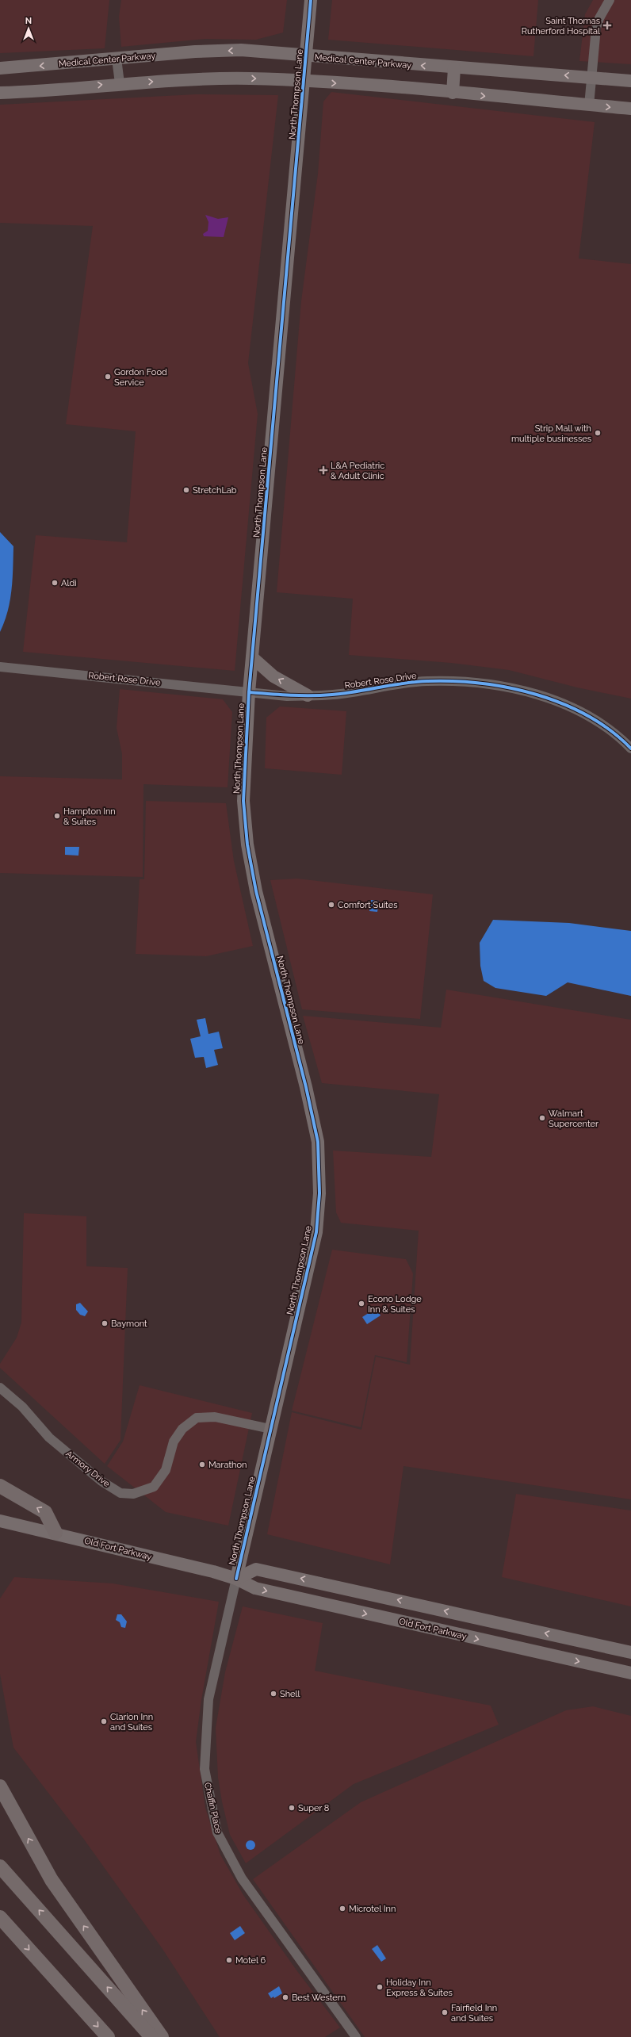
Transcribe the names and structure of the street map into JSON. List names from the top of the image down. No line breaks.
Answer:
{"streets":{"main road":["Medical Center Parkway","North Thompson Lane","Old Fort Parkway"],"street":["Robert Rose Drive","Armory Drive","Chaffin Place"]},"crossings":[["Medical Center Parkway","North Thompson Lane"],["North Thompson Lane","Robert Rose Drive"],["North Thompson Lane","Armory Drive"],["North Thompson Lane","Old Fort Parkway"],["North Thompson Lane","Chaffin Place"],["Old Fort Parkway","Chaffin Place"]],"places":{"health":["Saint Thomas Rutherford Hospital","L&A Pediatric & Adult Clinic"],"other":["Gordon Food Service","Strip Mall with multiple businesses","StretchLab","Aldi","Hampton Inn & Suites","Comfort Suites","Walmart Supercenter","Econo Lodge Inn & Suites","Baymont","Marathon","Shell","Clarion Inn and Suites","Super 8","Microtel Inn","Motel 6","Holiday Inn Express & Suites","Best Western","Fairfield Inn and Suites"]},"north":"top"}
